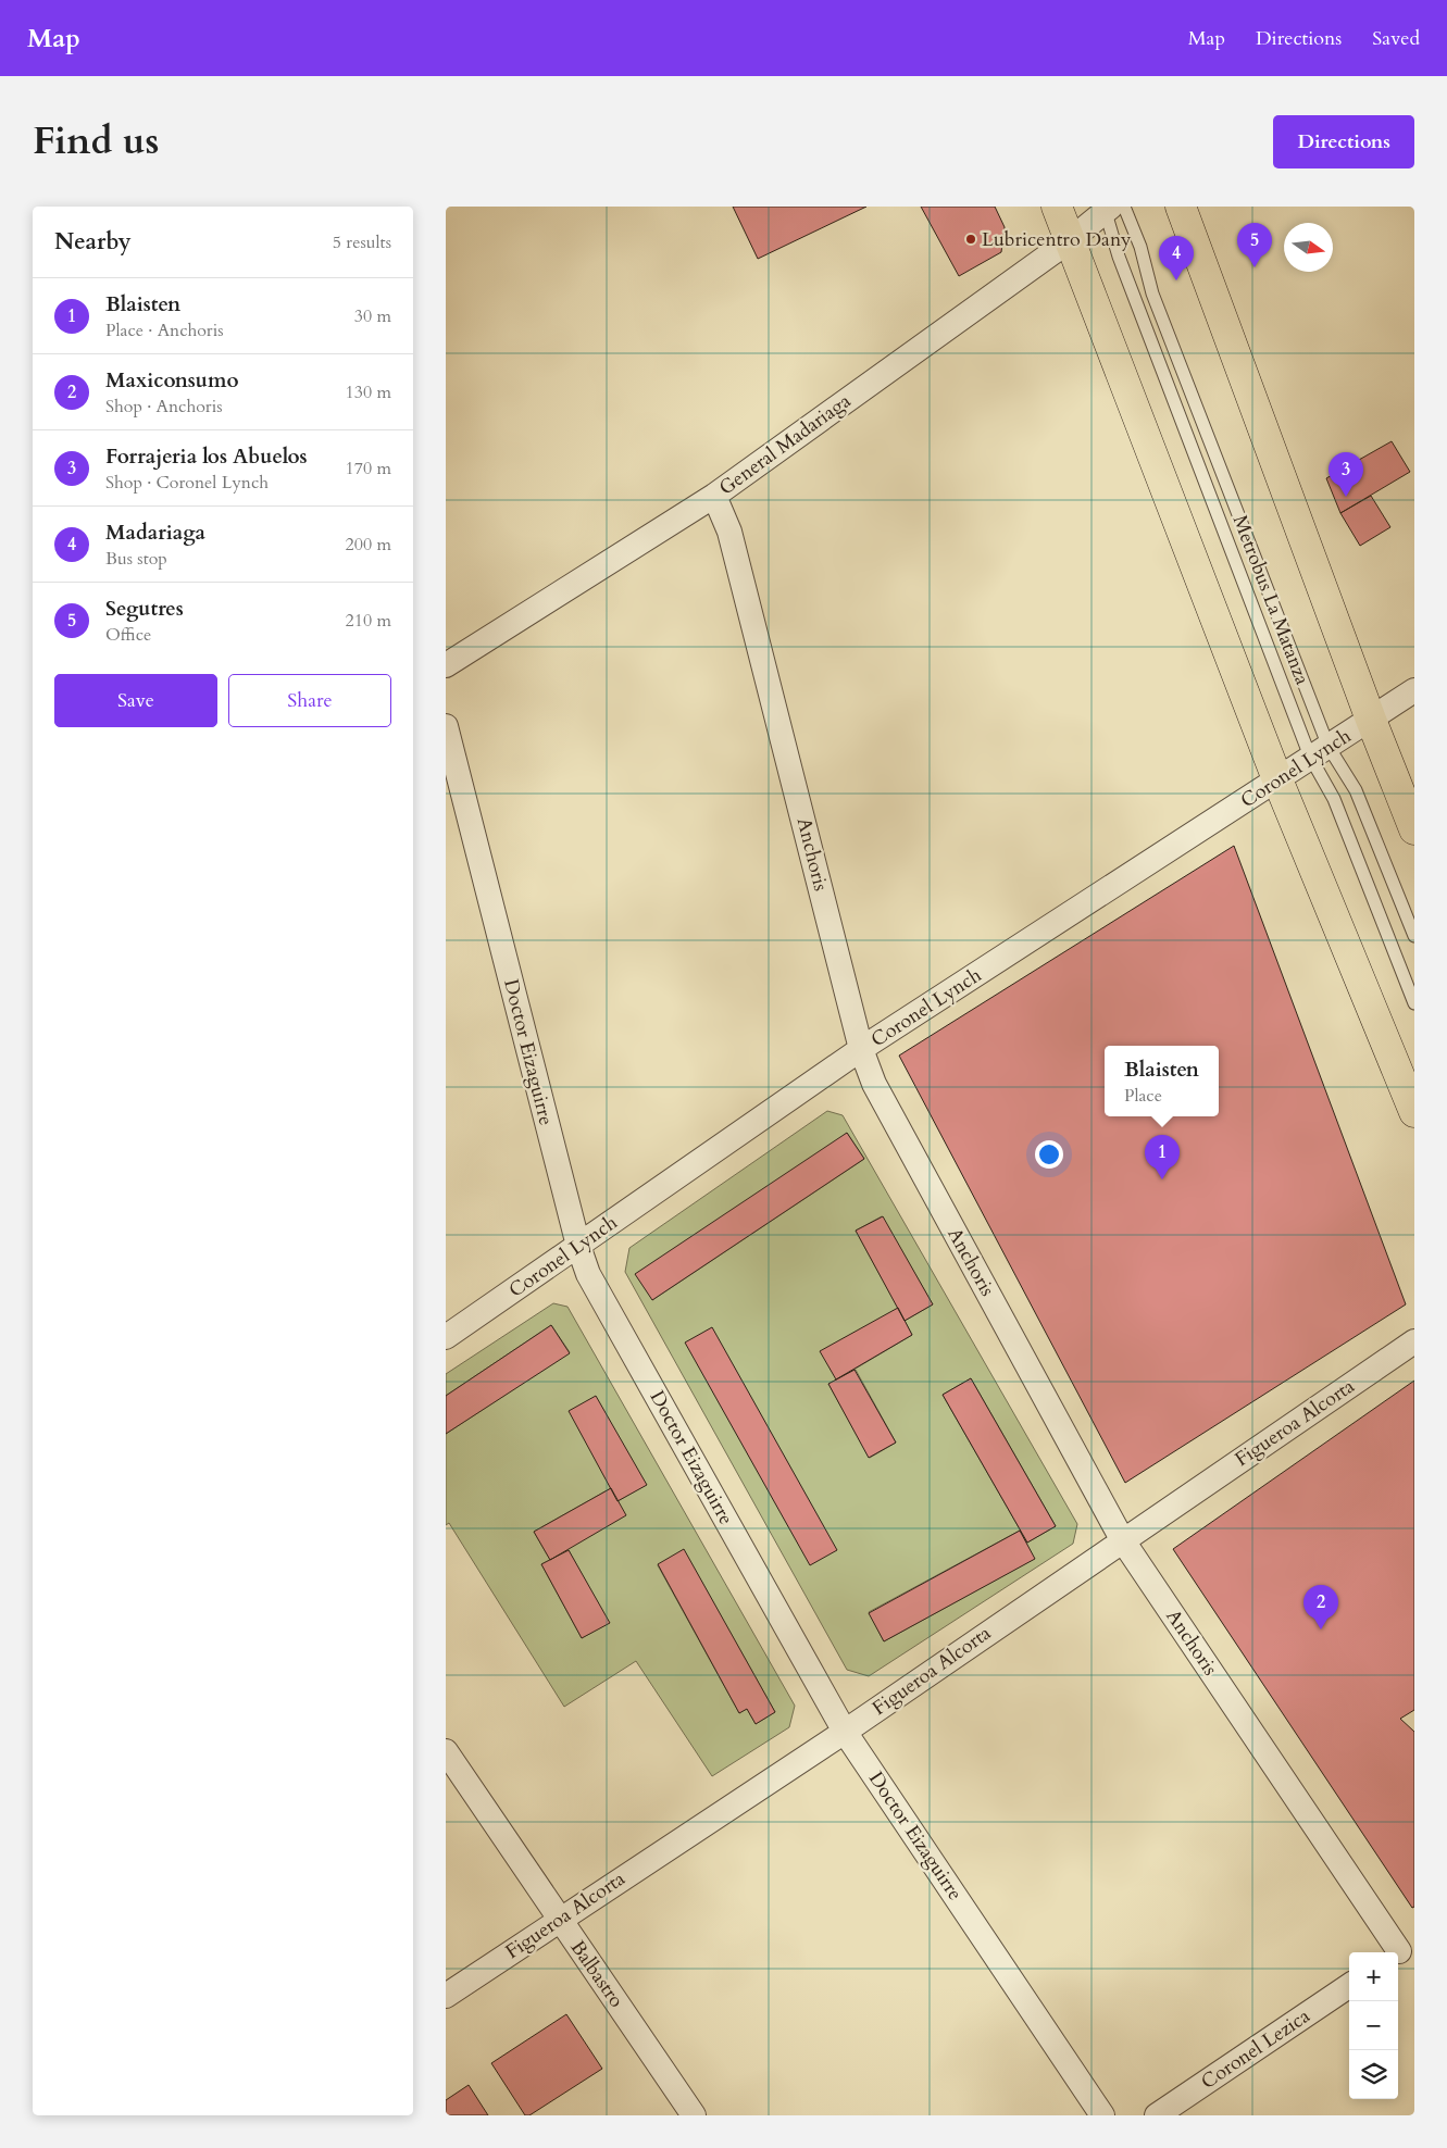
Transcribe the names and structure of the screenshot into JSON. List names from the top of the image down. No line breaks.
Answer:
{"streets":{"street":["General Madariaga","Coronel Lynch","Anchoris","Doctor Eizaguirre","Figueroa Alcorta","Balbastro","Coronel Lezica"],"lane":["Metrobus La Matanza"]},"crossings":[["General Madariaga","Metrobus La Matanza"],["General Madariaga","Anchoris"],["Metrobus La Matanza","Coronel Lynch"],["Coronel Lynch","Anchoris"],["Coronel Lynch","Doctor Eizaguirre"],["Anchoris","Figueroa Alcorta"],["Doctor Eizaguirre","Figueroa Alcorta"],["Figueroa Alcorta","Balbastro"]],"places":["Lubricentro Dany"],"north":"right","page":{"header":"Map","nav":["Map","Directions","Saved"],"title":"Find us","buttons":["Directions",["Save","Share"]],"heading":["Nearby","5 results"],"pins":["5","4","3","1","2"],"list":[{"mark":"1","name":"Blaisten","note":"Place · Anchoris","value":"30 m"},{"mark":"2","name":"Maxiconsumo","note":"Shop · Anchoris","value":"130 m"},{"mark":"3","name":"Forrajeria los Abuelos","note":"Shop · Coronel Lynch","value":"170 m"},{"mark":"4","name":"Madariaga","note":"Bus stop","value":"200 m"},{"mark":"5","name":"Segutres","note":"Office","value":"210 m"}],"popup":["Blaisten","Place"],"map_buttons":["+","−"]}}
